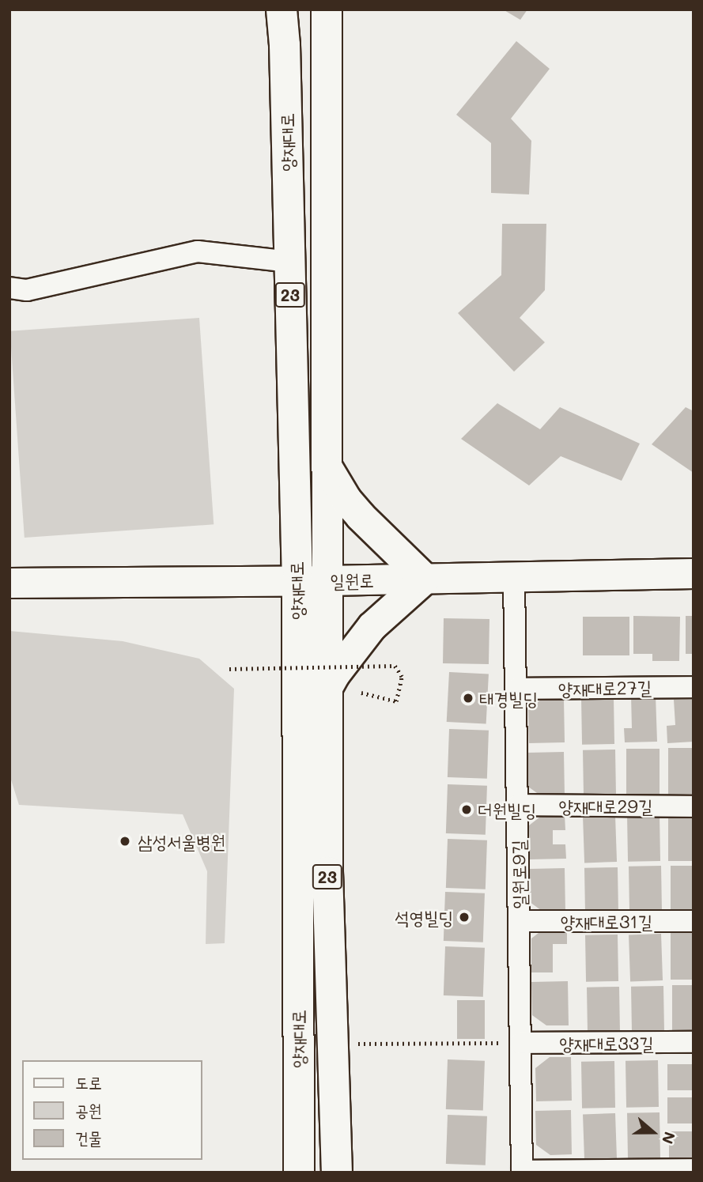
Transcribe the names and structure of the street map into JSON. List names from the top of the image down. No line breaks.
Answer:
{"streets":{"main road":["양재대로","23"],"street":["일원로","양재대로27길","양재대로29길","일원로9길","양재대로31길","양재대로33길"]},"crossings":[["양재대로","일원로"],["일원로","일원로9길"],["양재대로27길","일원로9길"],["양재대로29길","일원로9길"],["일원로9길","양재대로31길"],["일원로9길","양재대로33길"]],"places":["태경빌딩","더원빌딩","삼성서울병원","석영빌딩"],"legend":["도로","공원","건물"],"north":"right"}
